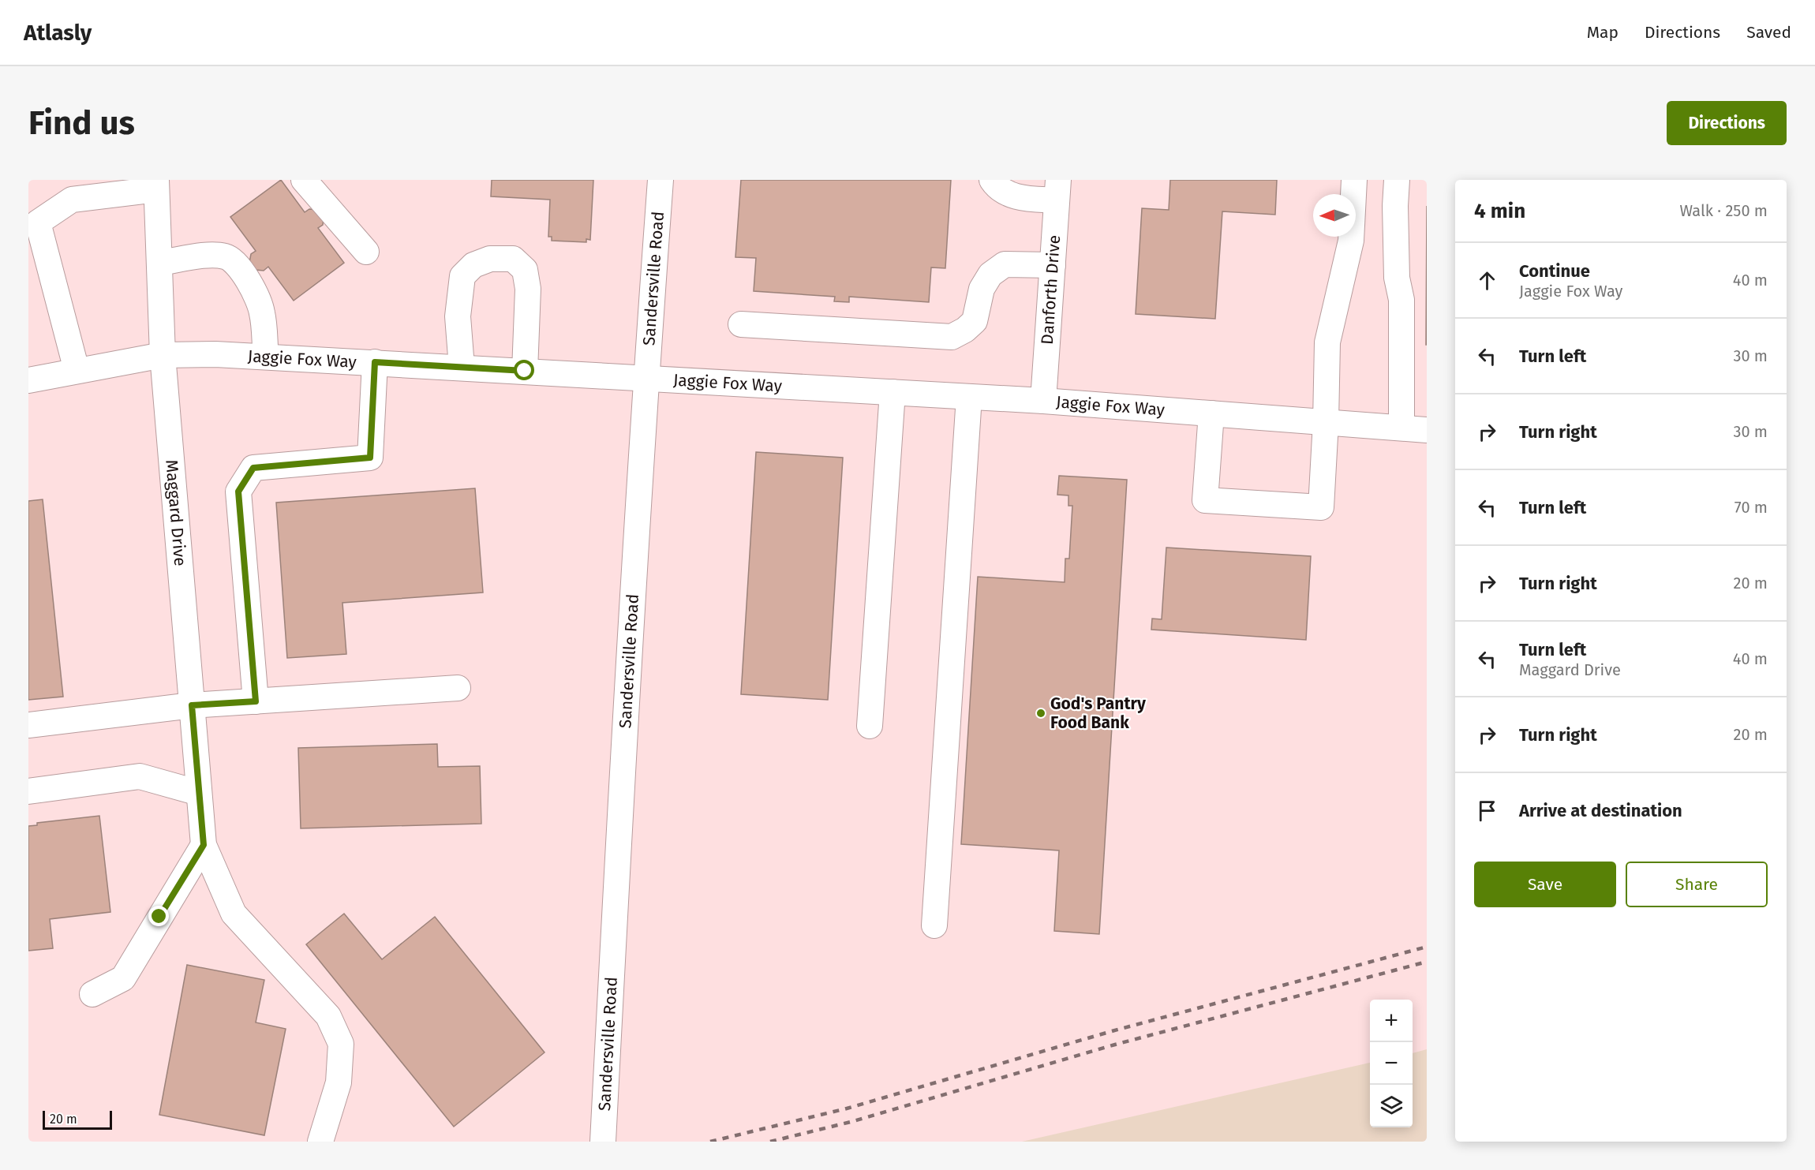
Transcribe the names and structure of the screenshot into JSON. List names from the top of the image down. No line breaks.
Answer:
{"streets":{"street":["Sandersville Road","Danforth Drive","Jaggie Fox Way","Maggard Drive"]},"crossings":[["Sandersville Road","Jaggie Fox Way"],["Danforth Drive","Jaggie Fox Way"],["Jaggie Fox Way","Maggard Drive"]],"places":["God's Pantry Food Bank"],"scale_bar":"20 m","north":"left","page":{"header":"Atlasly","nav":["Map","Directions","Saved"],"buttons":["Directions",["Save","Share"]],"title":"Find us","heading":["4 min","Walk · 250 m"],"list":[["Continue","Jaggie Fox Way","40 m"],["Turn left","30 m"],["Turn right","30 m"],["Turn left","70 m"],["Turn right","20 m"],["Turn left","Maggard Drive","40 m"],["Turn right","20 m"],"Arrive at destination"],"map_buttons":["+","−"],"scale":"20 m"}}
